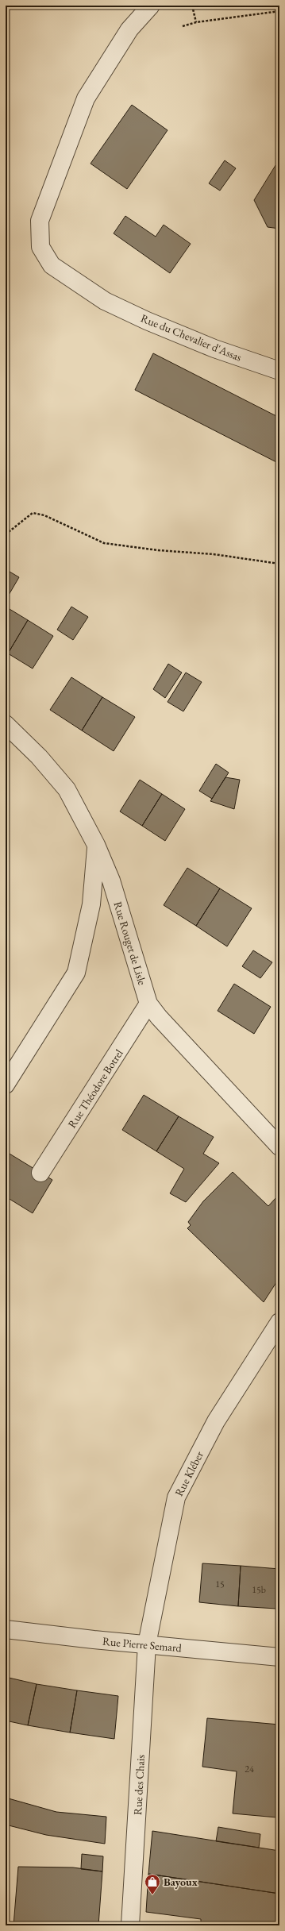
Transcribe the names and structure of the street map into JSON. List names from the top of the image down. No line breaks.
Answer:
{"streets":{"street":["Rue du Chevalier d'Assas","Rue Rouget de Lisle","Rue Théodore Botrel","Rue Kléber","Rue Pierre Semard","Rue des Chais"]},"crossings":[["Rue Rouget de Lisle","Rue Théodore Botrel"],["Rue Kléber","Rue Pierre Semard"],["Rue Kléber","Rue des Chais"],["Rue Pierre Semard","Rue des Chais"]],"places":{"shop":["Bayoux"]},"house_numbers":["15","15b","24"]}
